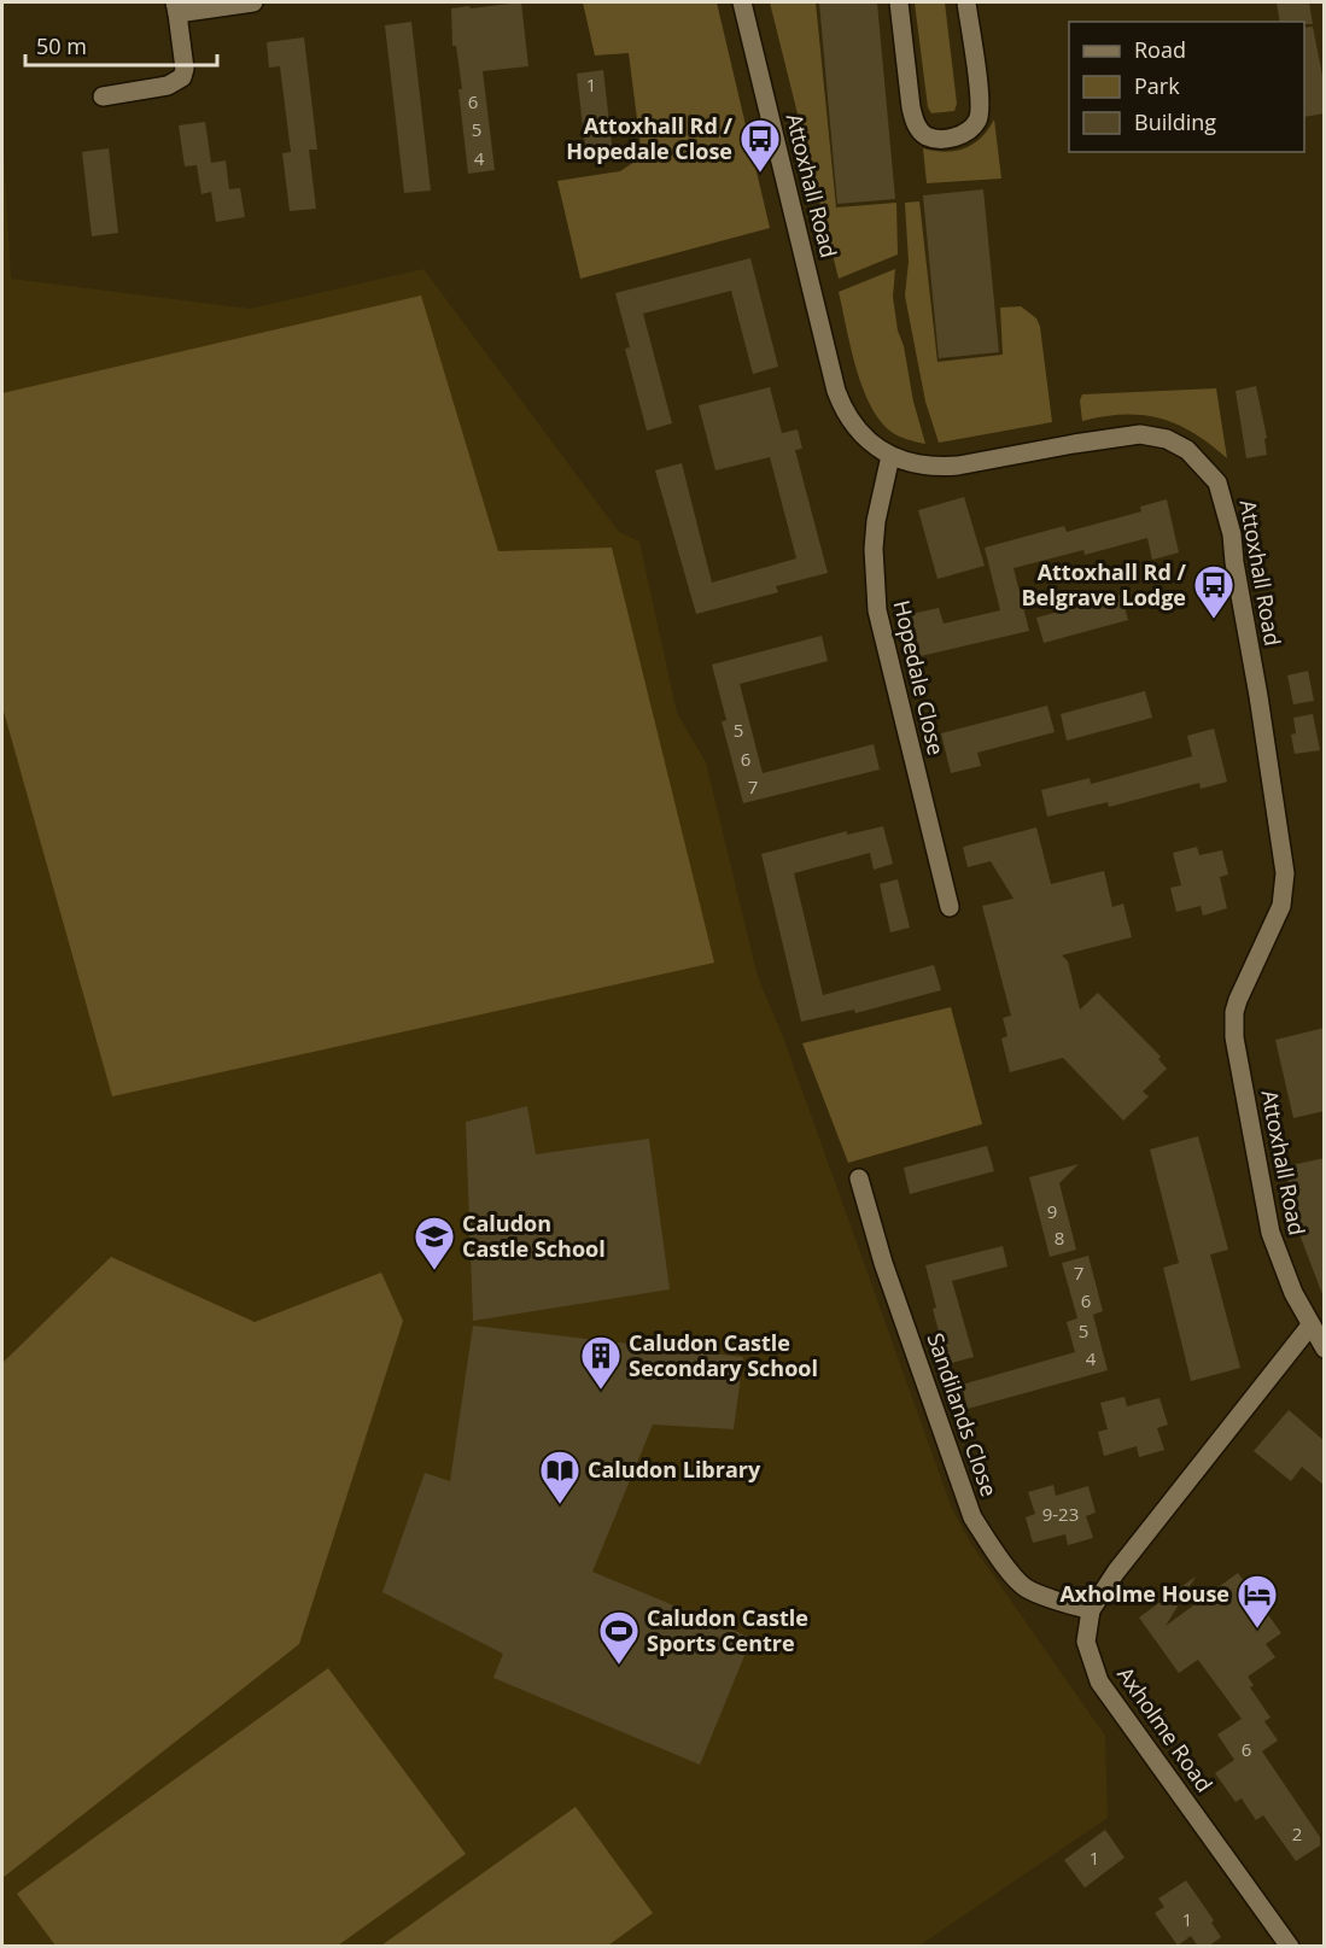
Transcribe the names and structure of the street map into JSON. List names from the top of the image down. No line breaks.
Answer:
{"streets":{"street":["Attoxhall Road","Hopedale Close","Sandilands Close","Axholme Road"]},"crossings":[["Attoxhall Road","Hopedale Close"],["Attoxhall Road","Axholme Road"],["Sandilands Close","Axholme Road"]],"places":{"bus stop":["Attoxhall Rd / Hopedale Close","Attoxhall Rd / Belgrave Lodge"],"school or university":["Caludon Castle School"],"building":["Caludon Castle Secondary School"],"library":["Caludon Library"],"hotel":["Axholme House"],"sports":["Caludon Castle Sports Centre"]},"house_numbers":["1","6","5","4","5","6","7","9","8","7","6","5","4","9-23","6","2","1","1"],"legend":["Road","Park","Building"],"scale_bar":"50 m"}
